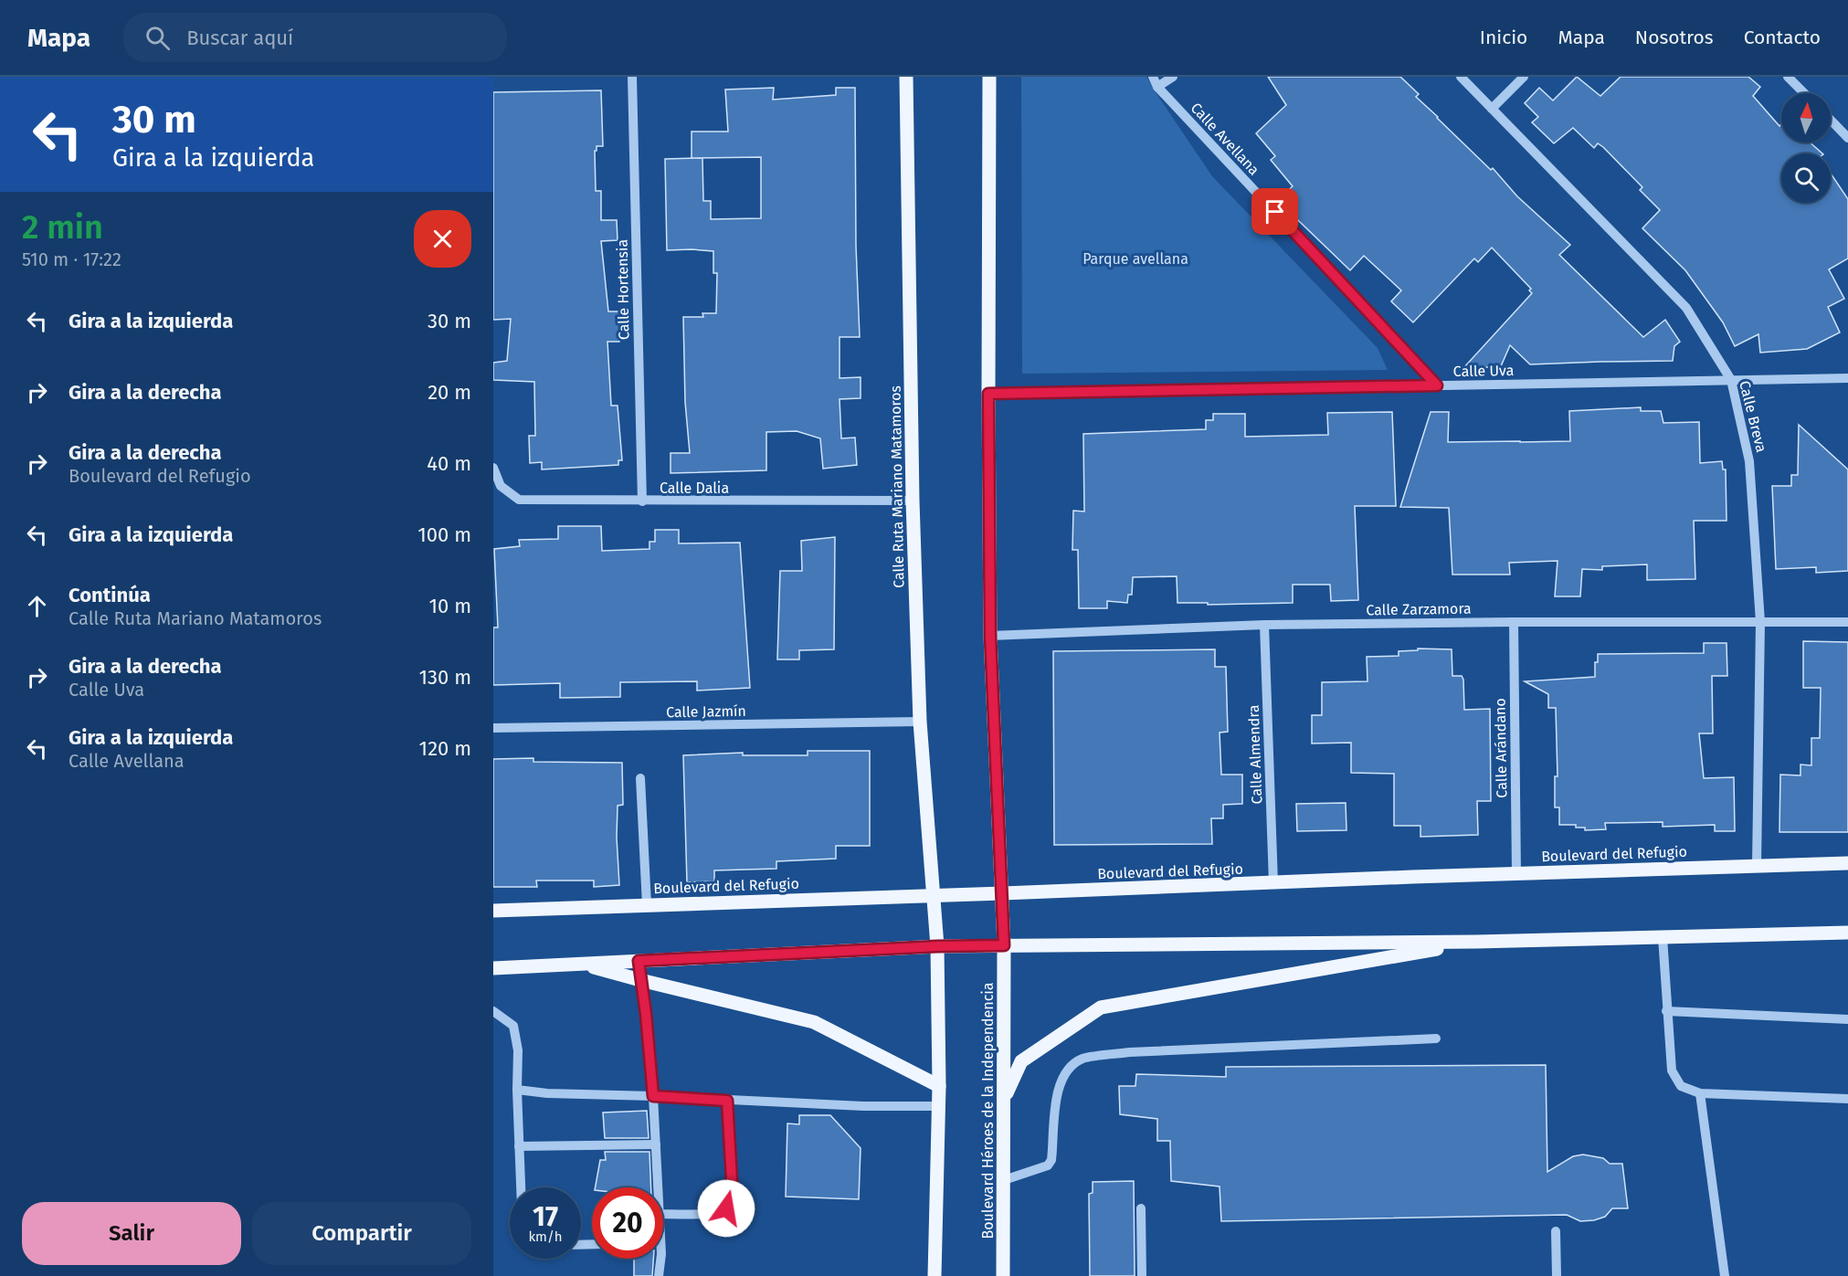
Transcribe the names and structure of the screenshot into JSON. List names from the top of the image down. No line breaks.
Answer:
{"streets":{"main road":["Calle Ruta Mariano Matamoros","Boulevard del Refugio","Boulevard Héroes de la Independencia"],"street":["Calle Avellana","Calle Hortensia","Calle Uva","Calle Breva","Calle Dalia","Calle Zarzamora","Calle Jazmín","Calle Arándano","Calle Almendra"]},"crossings":[["Calle Avellana","Calle Uva"],["Calle Hortensia","Calle Dalia"],["Calle Uva","Calle Breva"],["Calle Breva","Calle Zarzamora"],["Calle Breva","Boulevard del Refugio"],["Calle Ruta Mariano Matamoros","Calle Dalia"],["Calle Ruta Mariano Matamoros","Calle Jazmín"],["Calle Ruta Mariano Matamoros","Boulevard del Refugio"],["Calle Zarzamora","Calle Arándano"],["Calle Zarzamora","Calle Almendra"],["Calle Arándano","Boulevard del Refugio"],["Calle Almendra","Boulevard del Refugio"],["Boulevard del Refugio","Boulevard Héroes de la Independencia"]],"parks":["Parque avellana"],"north":"top","page":{"header":"Mapa","search":"Buscar aquí","nav":["Inicio","Mapa","Nosotros","Contacto"],"turn":["30 m","Gira a la izquierda"],"heading":["2 min","510 m · 17:22"],"list":[{"name":"Gira a la izquierda","value":"30 m"},{"name":"Gira a la derecha","value":"20 m"},{"name":"Gira a la derecha","note":"Boulevard del Refugio","value":"40 m"},{"name":"Gira a la izquierda","value":"100 m"},{"name":"Continúa","note":"Calle Ruta Mariano Matamoros","value":"10 m"},{"name":"Gira a la derecha","note":"Calle Uva","value":"130 m"},{"name":"Gira a la izquierda","note":"Calle Avellana","value":"120 m"}],"speed":"17 km/h","limit":"20","buttons":["Salir","Compartir"]}}
